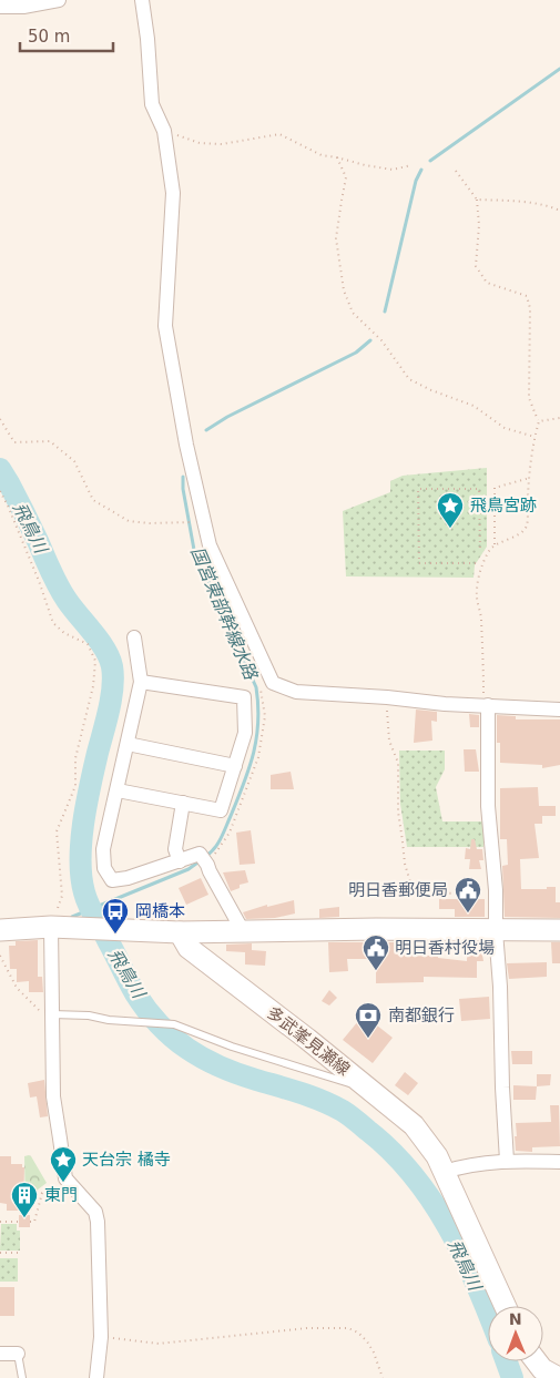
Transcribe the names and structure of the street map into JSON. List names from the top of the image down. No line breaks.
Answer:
{"streets":{"main road":["多武峯見瀬線"]},"water":["飛鳥川","国営東部幹線水路"],"places":{"place":["飛鳥宮跡","天台宗 橘寺"],"public building":["明日香郵便局","明日香村役場"],"bus stop":["岡橋本"],"bank":["南都銀行"],"building":["東門"]},"scale_bar":"50 m","north":"top"}
